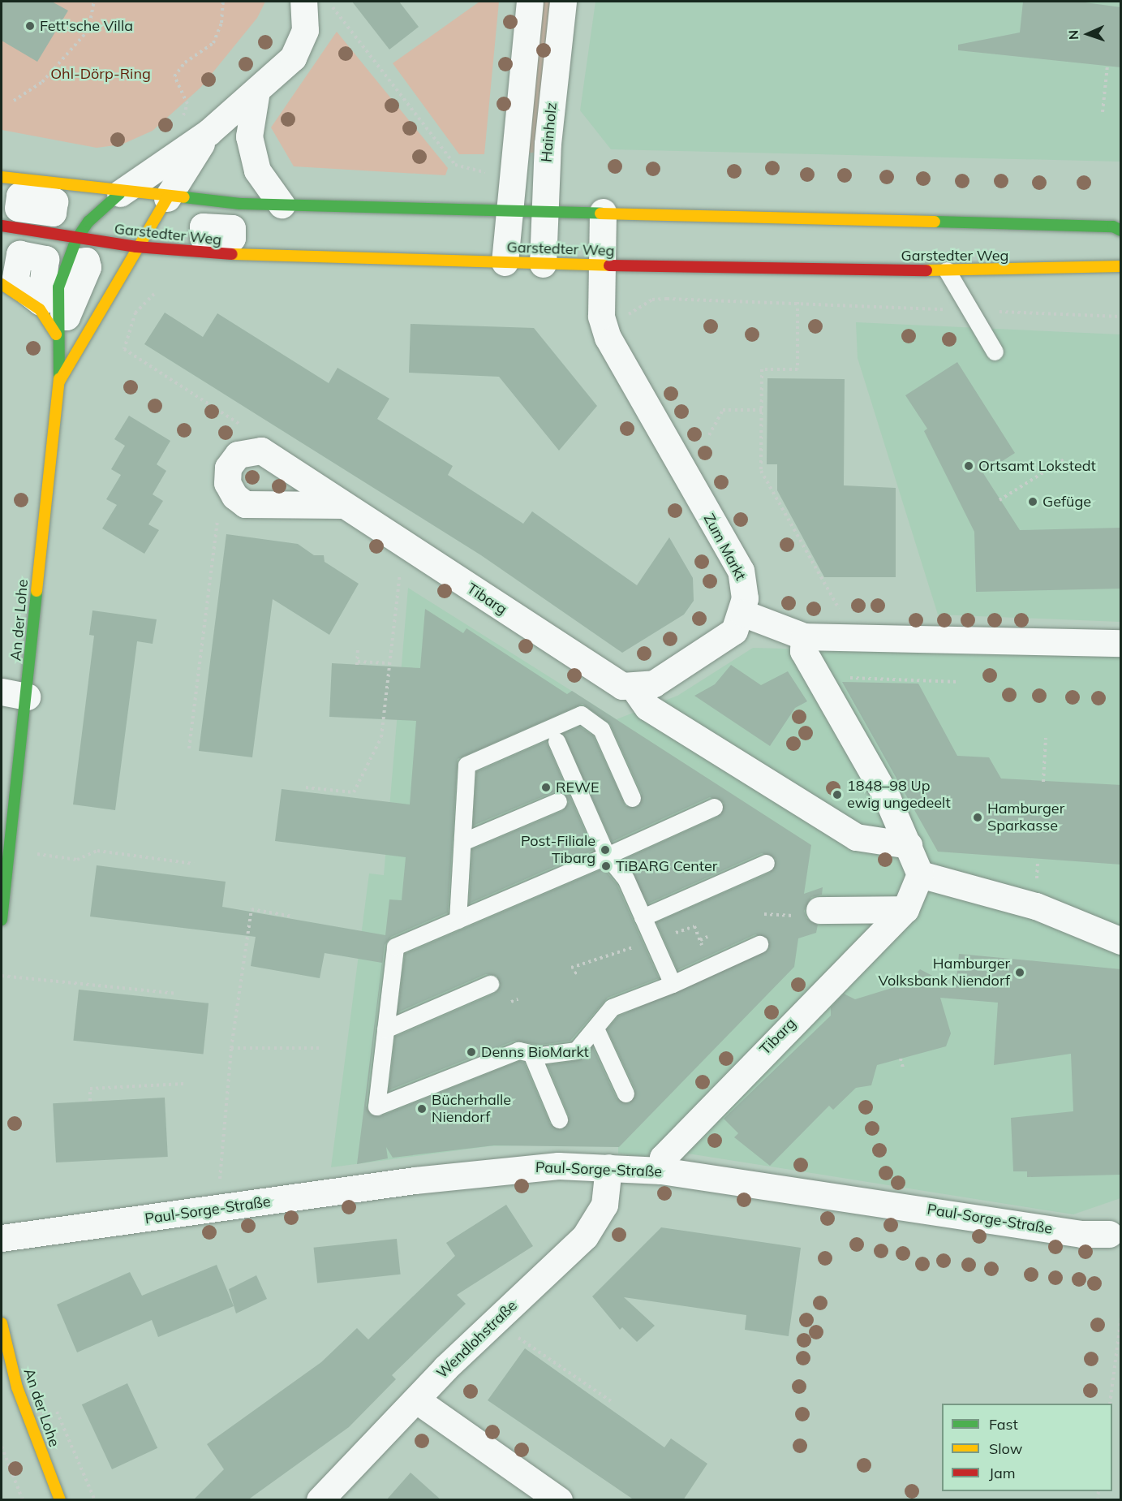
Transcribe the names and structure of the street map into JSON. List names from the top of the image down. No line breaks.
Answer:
{"streets":{"main road":["Garstedter Weg","An der Lohe"],"street":["Hainholz","Zum Markt","Tibarg","Paul-Sorge-Straße","Wendlohstraße"]},"crossings":[["Hainholz","Garstedter Weg"],["Garstedter Weg","Zum Markt"],["Garstedter Weg","An der Lohe"],["Tibarg","Paul-Sorge-Straße"],["Paul-Sorge-Straße","Wendlohstraße"]],"parks":["Ohl-Dörp-Ring"],"places":["Fett'sche Villa","Ortsamt Lokstedt","Gefüge","REWE","1848–98 Up ewig ungedeelt","Hamburger Sparkasse","Post-Filiale Tibarg","TiBARG Center","Hamburger Volksbank Niendorf","Denns BioMarkt","Bücherhalle Niendorf"],"legend":["Fast","Slow","Jam"],"north":"left"}
